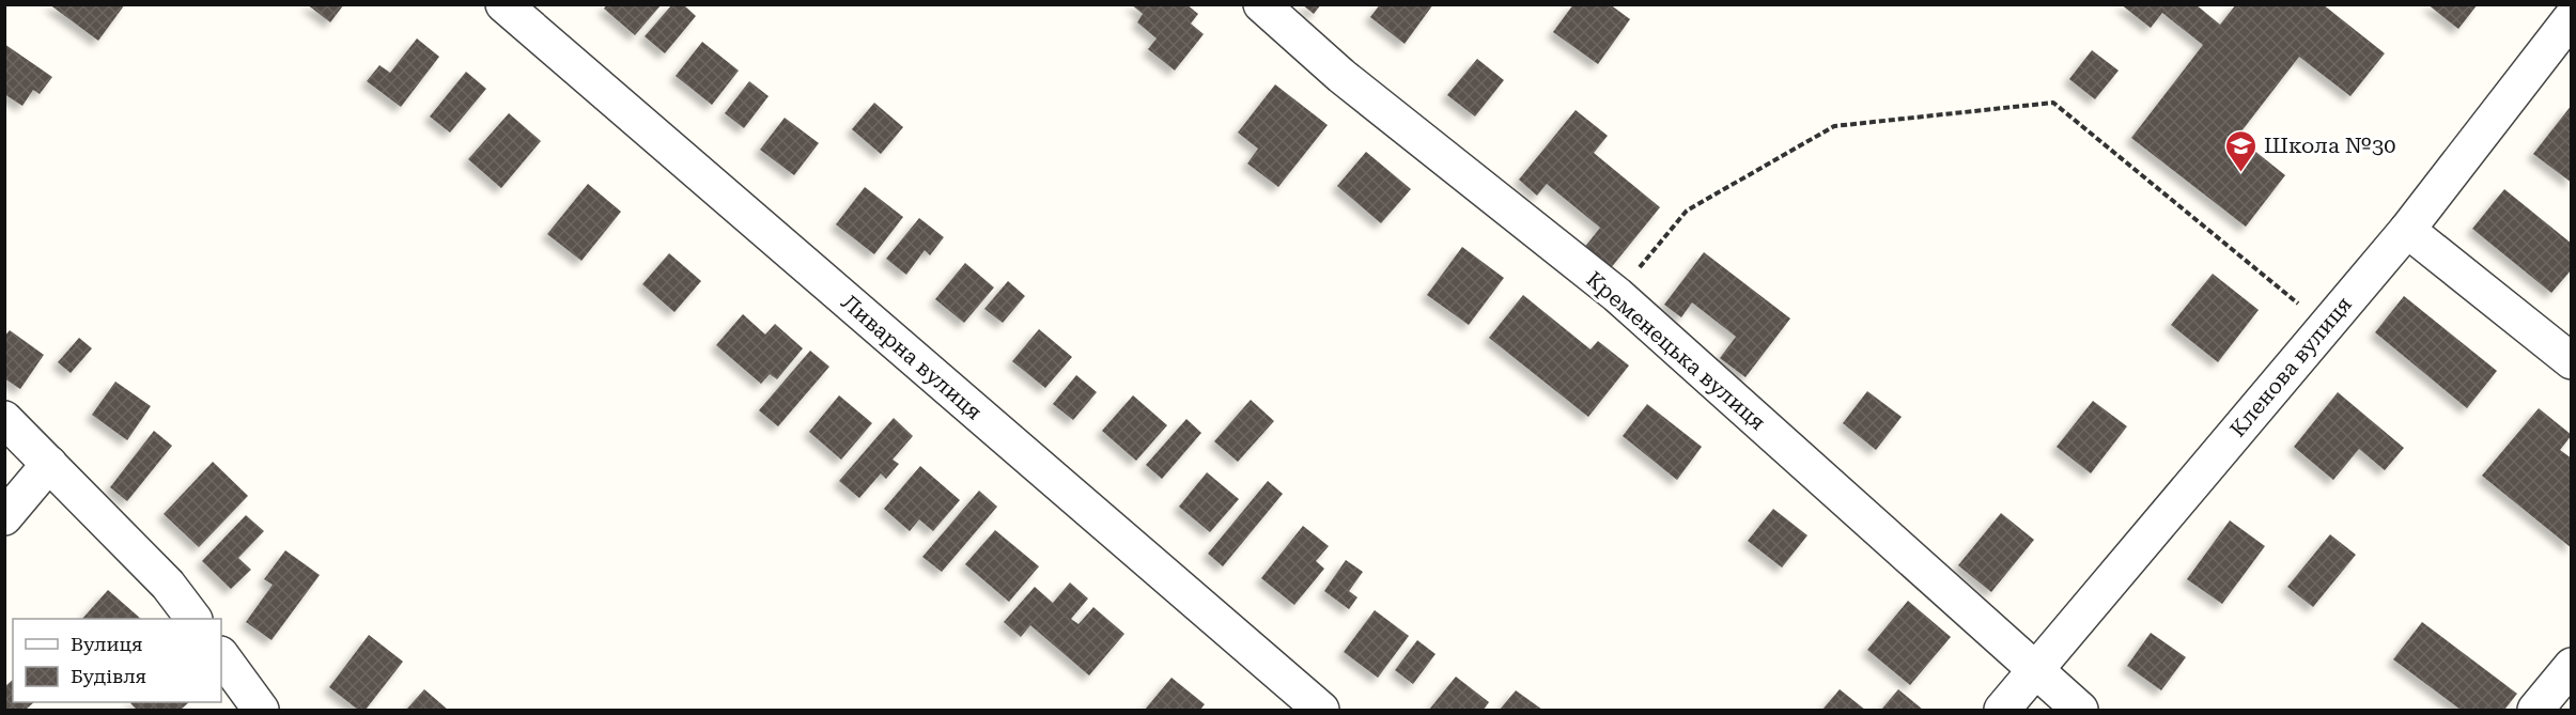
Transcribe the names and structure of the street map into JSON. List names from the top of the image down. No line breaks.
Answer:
{"streets":{"street":["Кременецька вулиця","Ливарна вулиця","Кленова вулиця"]},"crossings":[["Кременецька вулиця","Кленова вулиця"]],"places":{"school or university":["Школа №30"]},"legend":["Вулиця","Будівля"]}
